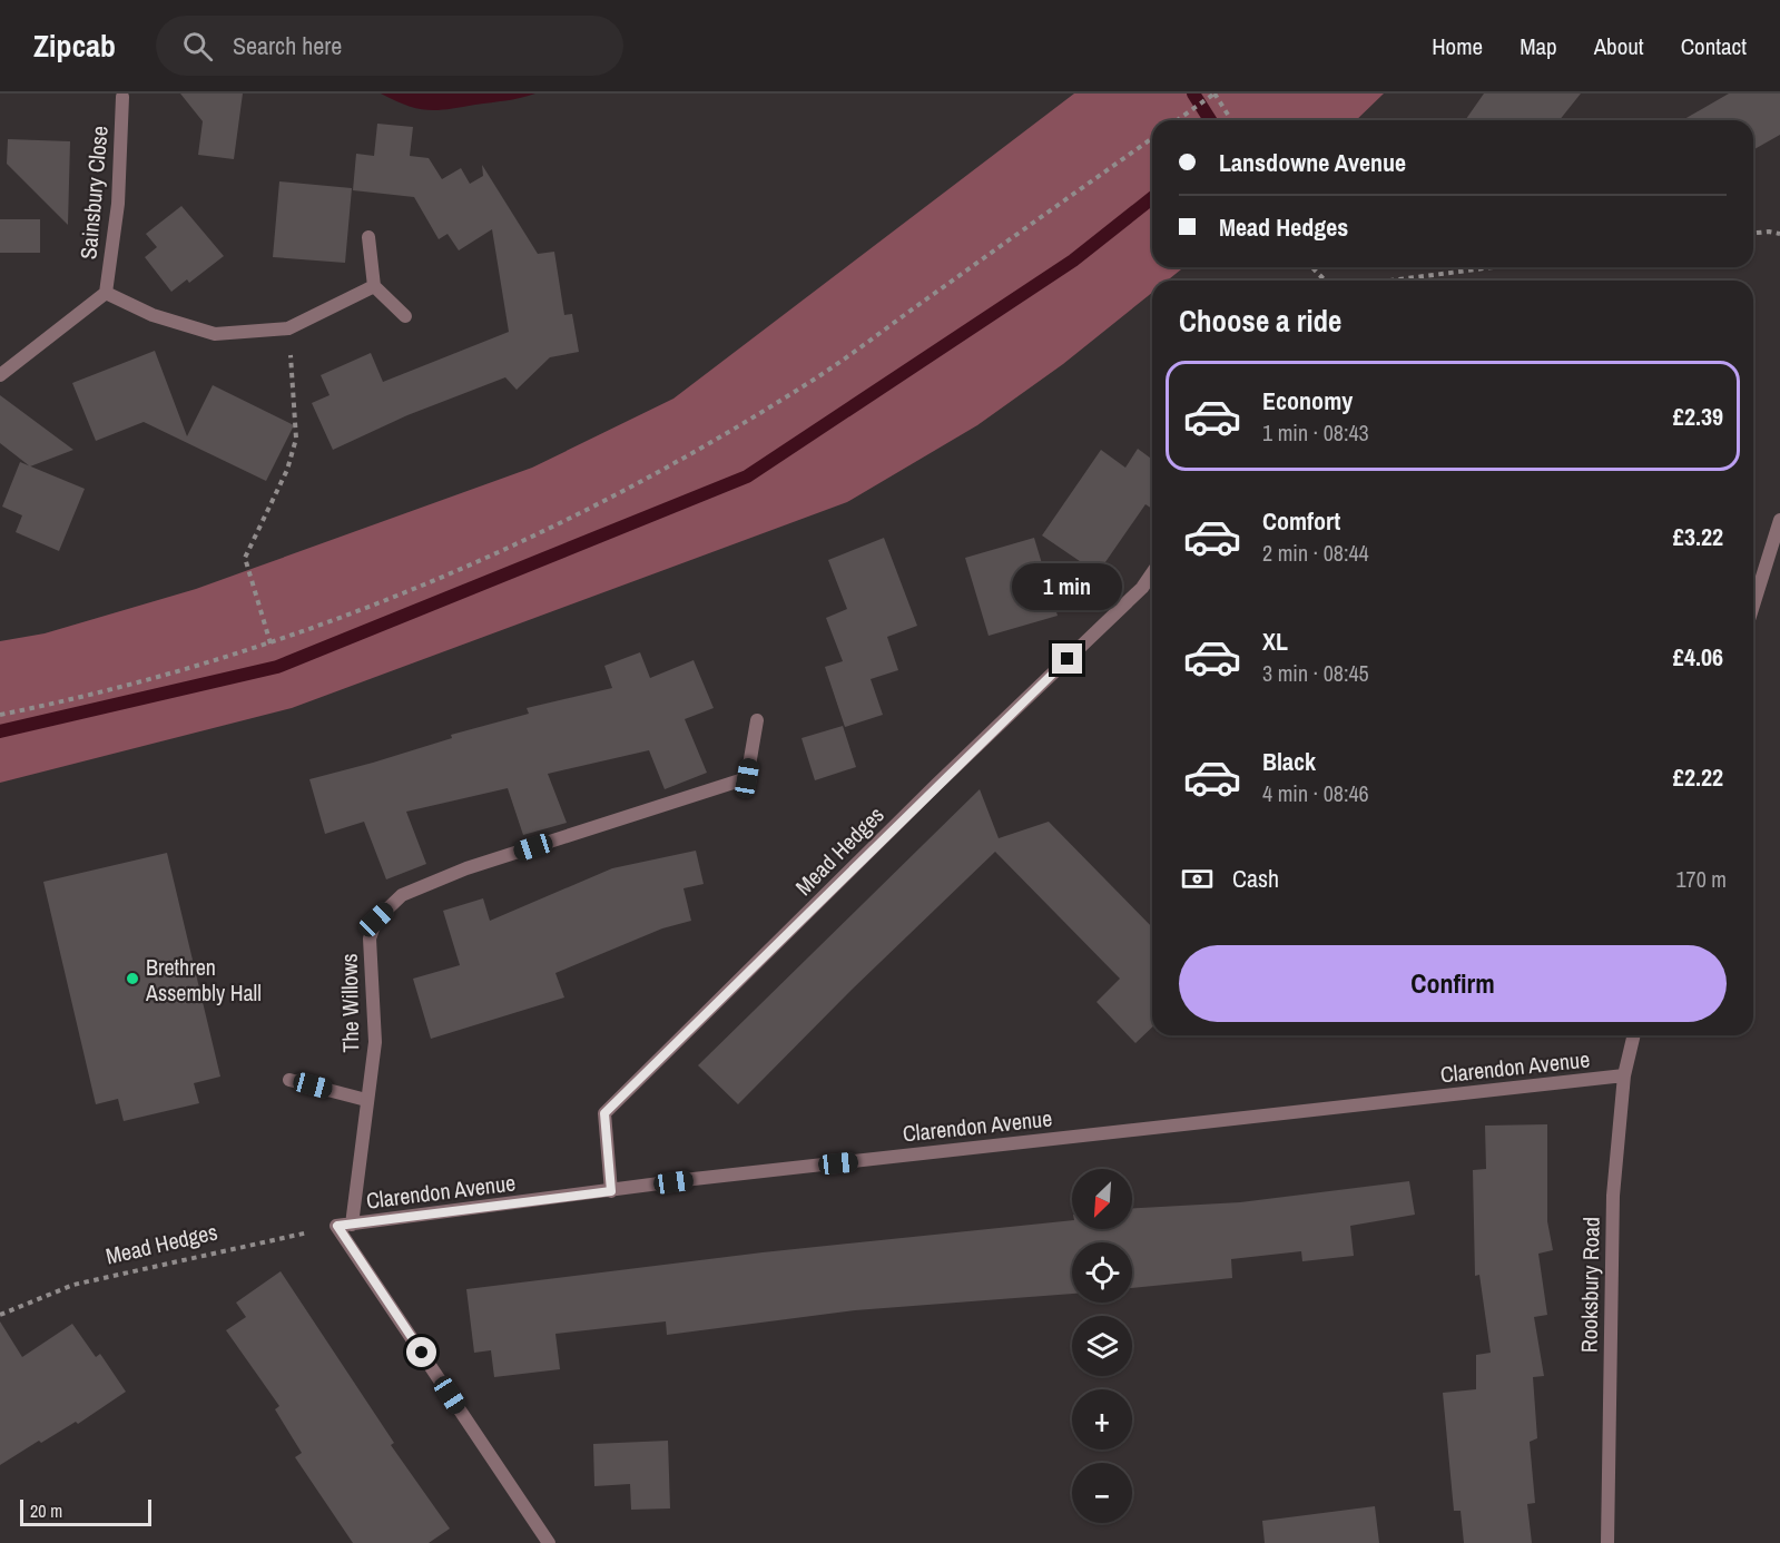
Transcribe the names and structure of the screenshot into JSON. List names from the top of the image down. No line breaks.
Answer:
{"streets":{"street":["Sainsbury Close","Mead Hedges","The Willows","Clarendon Avenue","Rooksbury Road"]},"crossings":[["Mead Hedges","Clarendon Avenue"],["The Willows","Clarendon Avenue"],["Clarendon Avenue","Rooksbury Road"]],"places":["Brethren Assembly Hall"],"scale_bar":"20 m","north":"bottom left","page":{"header":"Zipcab","search":"Search here","nav":["Home","Map","About","Contact"],"banner":["Lansdowne Avenue","Mead Hedges"],"heading":"Choose a ride","list":[{"name":"Economy","note":"1 min · 08:43","value":"£2.39"},{"name":"Comfort","note":"2 min · 08:44","value":"£3.22"},{"name":"XL","note":"3 min · 08:45","value":"£4.06"},{"name":"Black","note":"4 min · 08:46","value":"£2.22"}],"bubble":"1 min","pay":["Cash","170 m"],"buttons":"Confirm","map_buttons":["+","−"],"scale":"20 m"}}
